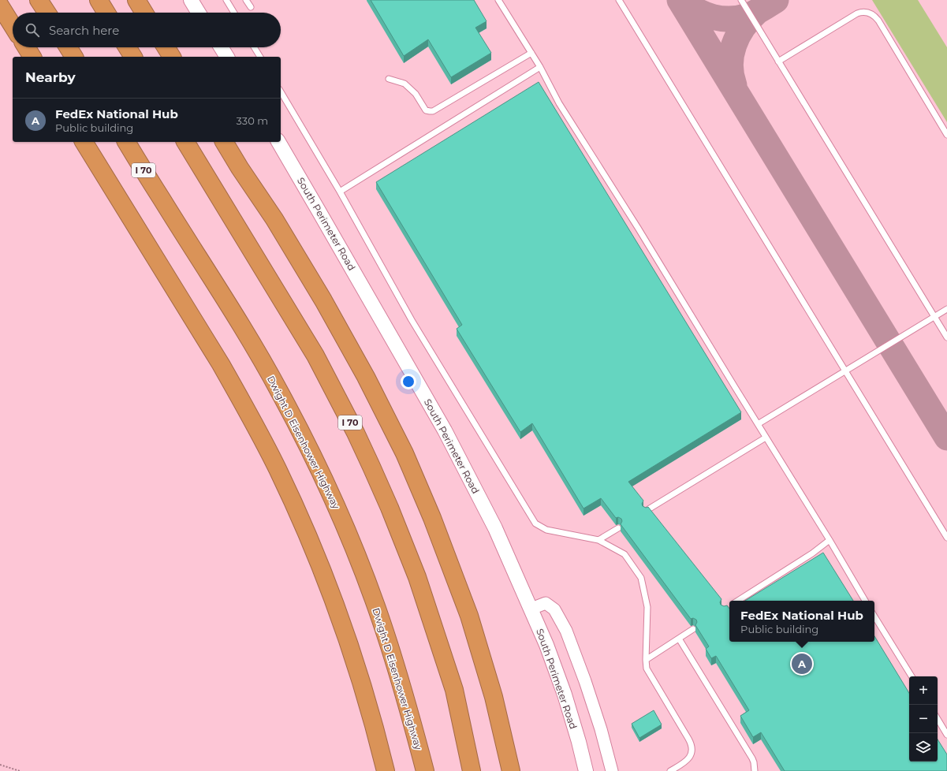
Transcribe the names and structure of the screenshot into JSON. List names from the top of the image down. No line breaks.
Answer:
{"streets":{"highway":["I 70","Dwight D Eisenhower Highway"],"street":["South Perimeter Road"]},"page":{"search":"Search here","heading":"Nearby","list":[{"mark":"A","name":"FedEx National Hub","note":"Public building","value":"330 m"}],"popup":["FedEx National Hub","Public building"],"pins":"A","map_buttons":["+","−"]}}
